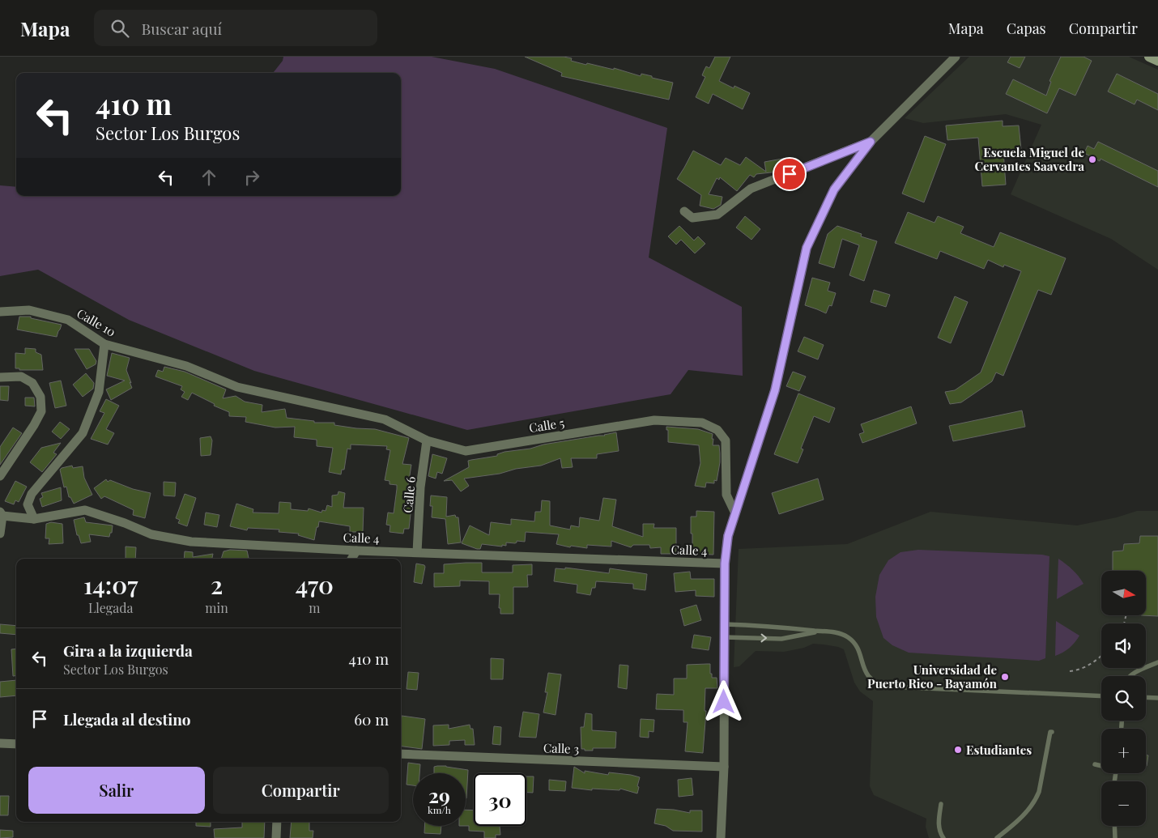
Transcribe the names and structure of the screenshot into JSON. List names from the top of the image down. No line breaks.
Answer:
{"streets":{"street":["Calle 10","Calle 5","Calle 6","Calle 4","Calle 3"]},"crossings":[["Calle 10","Calle 5"],["Calle 5","Calle 6"],["Calle 6","Calle 4"]],"places":["Escuela Miguel de Cervantes Saavedra","Universidad de Puerto Rico - Bayamón","Estudiantes"],"north":"right","page":{"header":"Mapa","search":"Buscar aquí","nav":["Mapa","Capas","Compartir"],"turn":["410 m","Sector Los Burgos"],"eta":["14:07","Llegada","2","min","470","m"],"map_buttons":["+","−"],"list":[{"name":"Gira a la izquierda","note":"Sector Los Burgos","value":"410 m"},{"name":"Llegada al destino","value":"60 m"}],"buttons":["Salir","Compartir"],"speed":"29 km/h","limit":"30"}}
